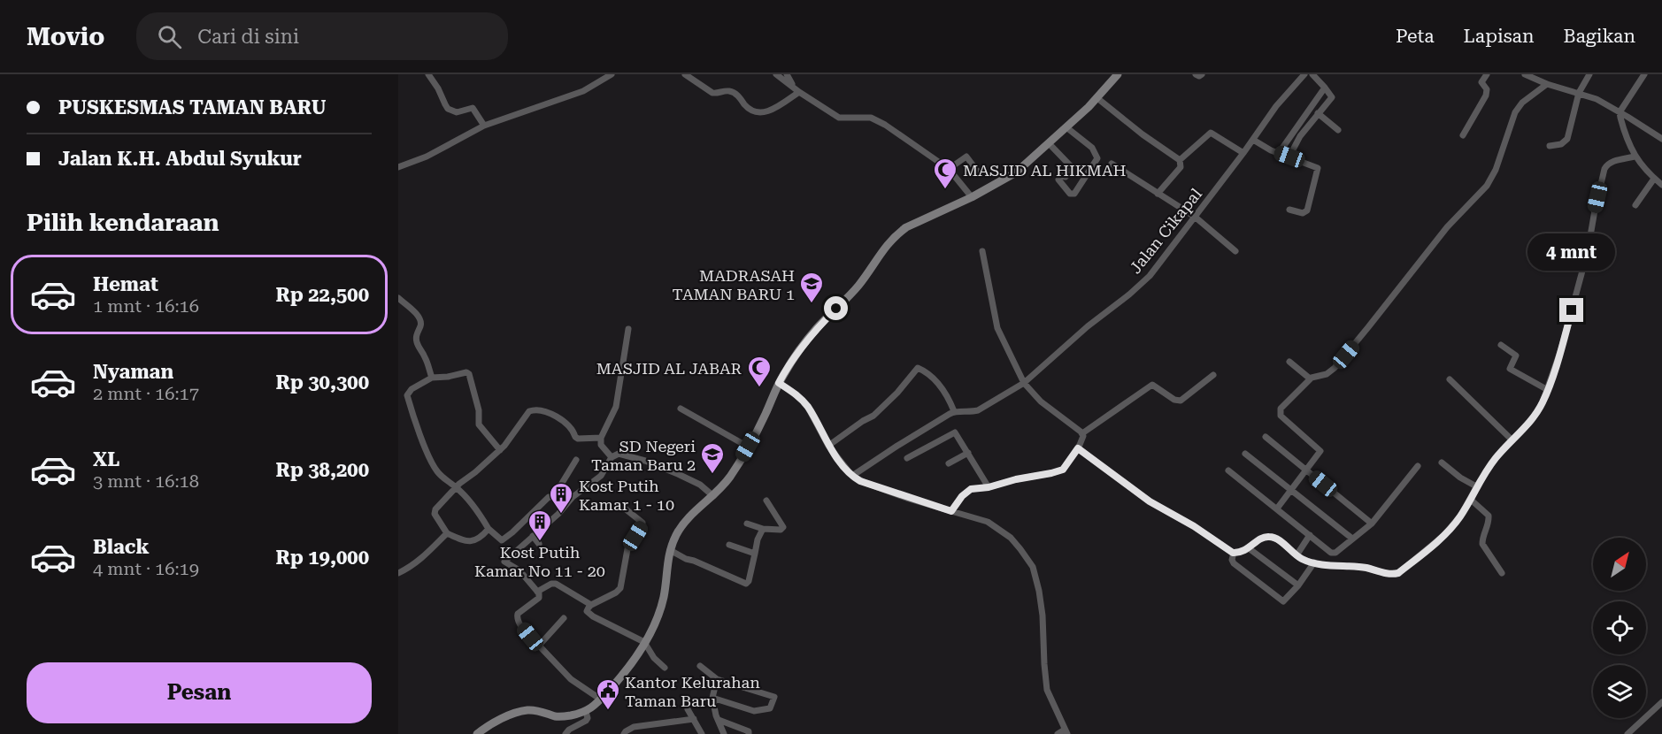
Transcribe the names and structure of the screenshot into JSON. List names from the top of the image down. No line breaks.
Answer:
{"streets":{"street":["Jalan Cikapal"]},"places":{"mosque":["MASJID AL HIKMAH","MASJID AL JABAR"],"school or university":["MADRASAH TAMAN BARU 1","SD Negeri Taman Baru 2"],"building":["Kost Putih Kamar 1 - 10","Kost Putih Kamar No 11 - 20"],"public building":["Kantor Kelurahan Taman Baru"]},"north":"top right","page":{"header":"Movio","search":"Cari di sini","nav":["Peta","Lapisan","Bagikan"],"banner":["PUSKESMAS TAMAN BARU","Jalan K.H. Abdul Syukur"],"heading":"Pilih kendaraan","bubble":"4 mnt","list":[{"name":"Hemat","note":"1 mnt · 16:16","value":"Rp 22,500"},{"name":"Nyaman","note":"2 mnt · 16:17","value":"Rp 30,300"},{"name":"XL","note":"3 mnt · 16:18","value":"Rp 38,200"},{"name":"Black","note":"4 mnt · 16:19","value":"Rp 19,000"}],"buttons":"Pesan"}}
